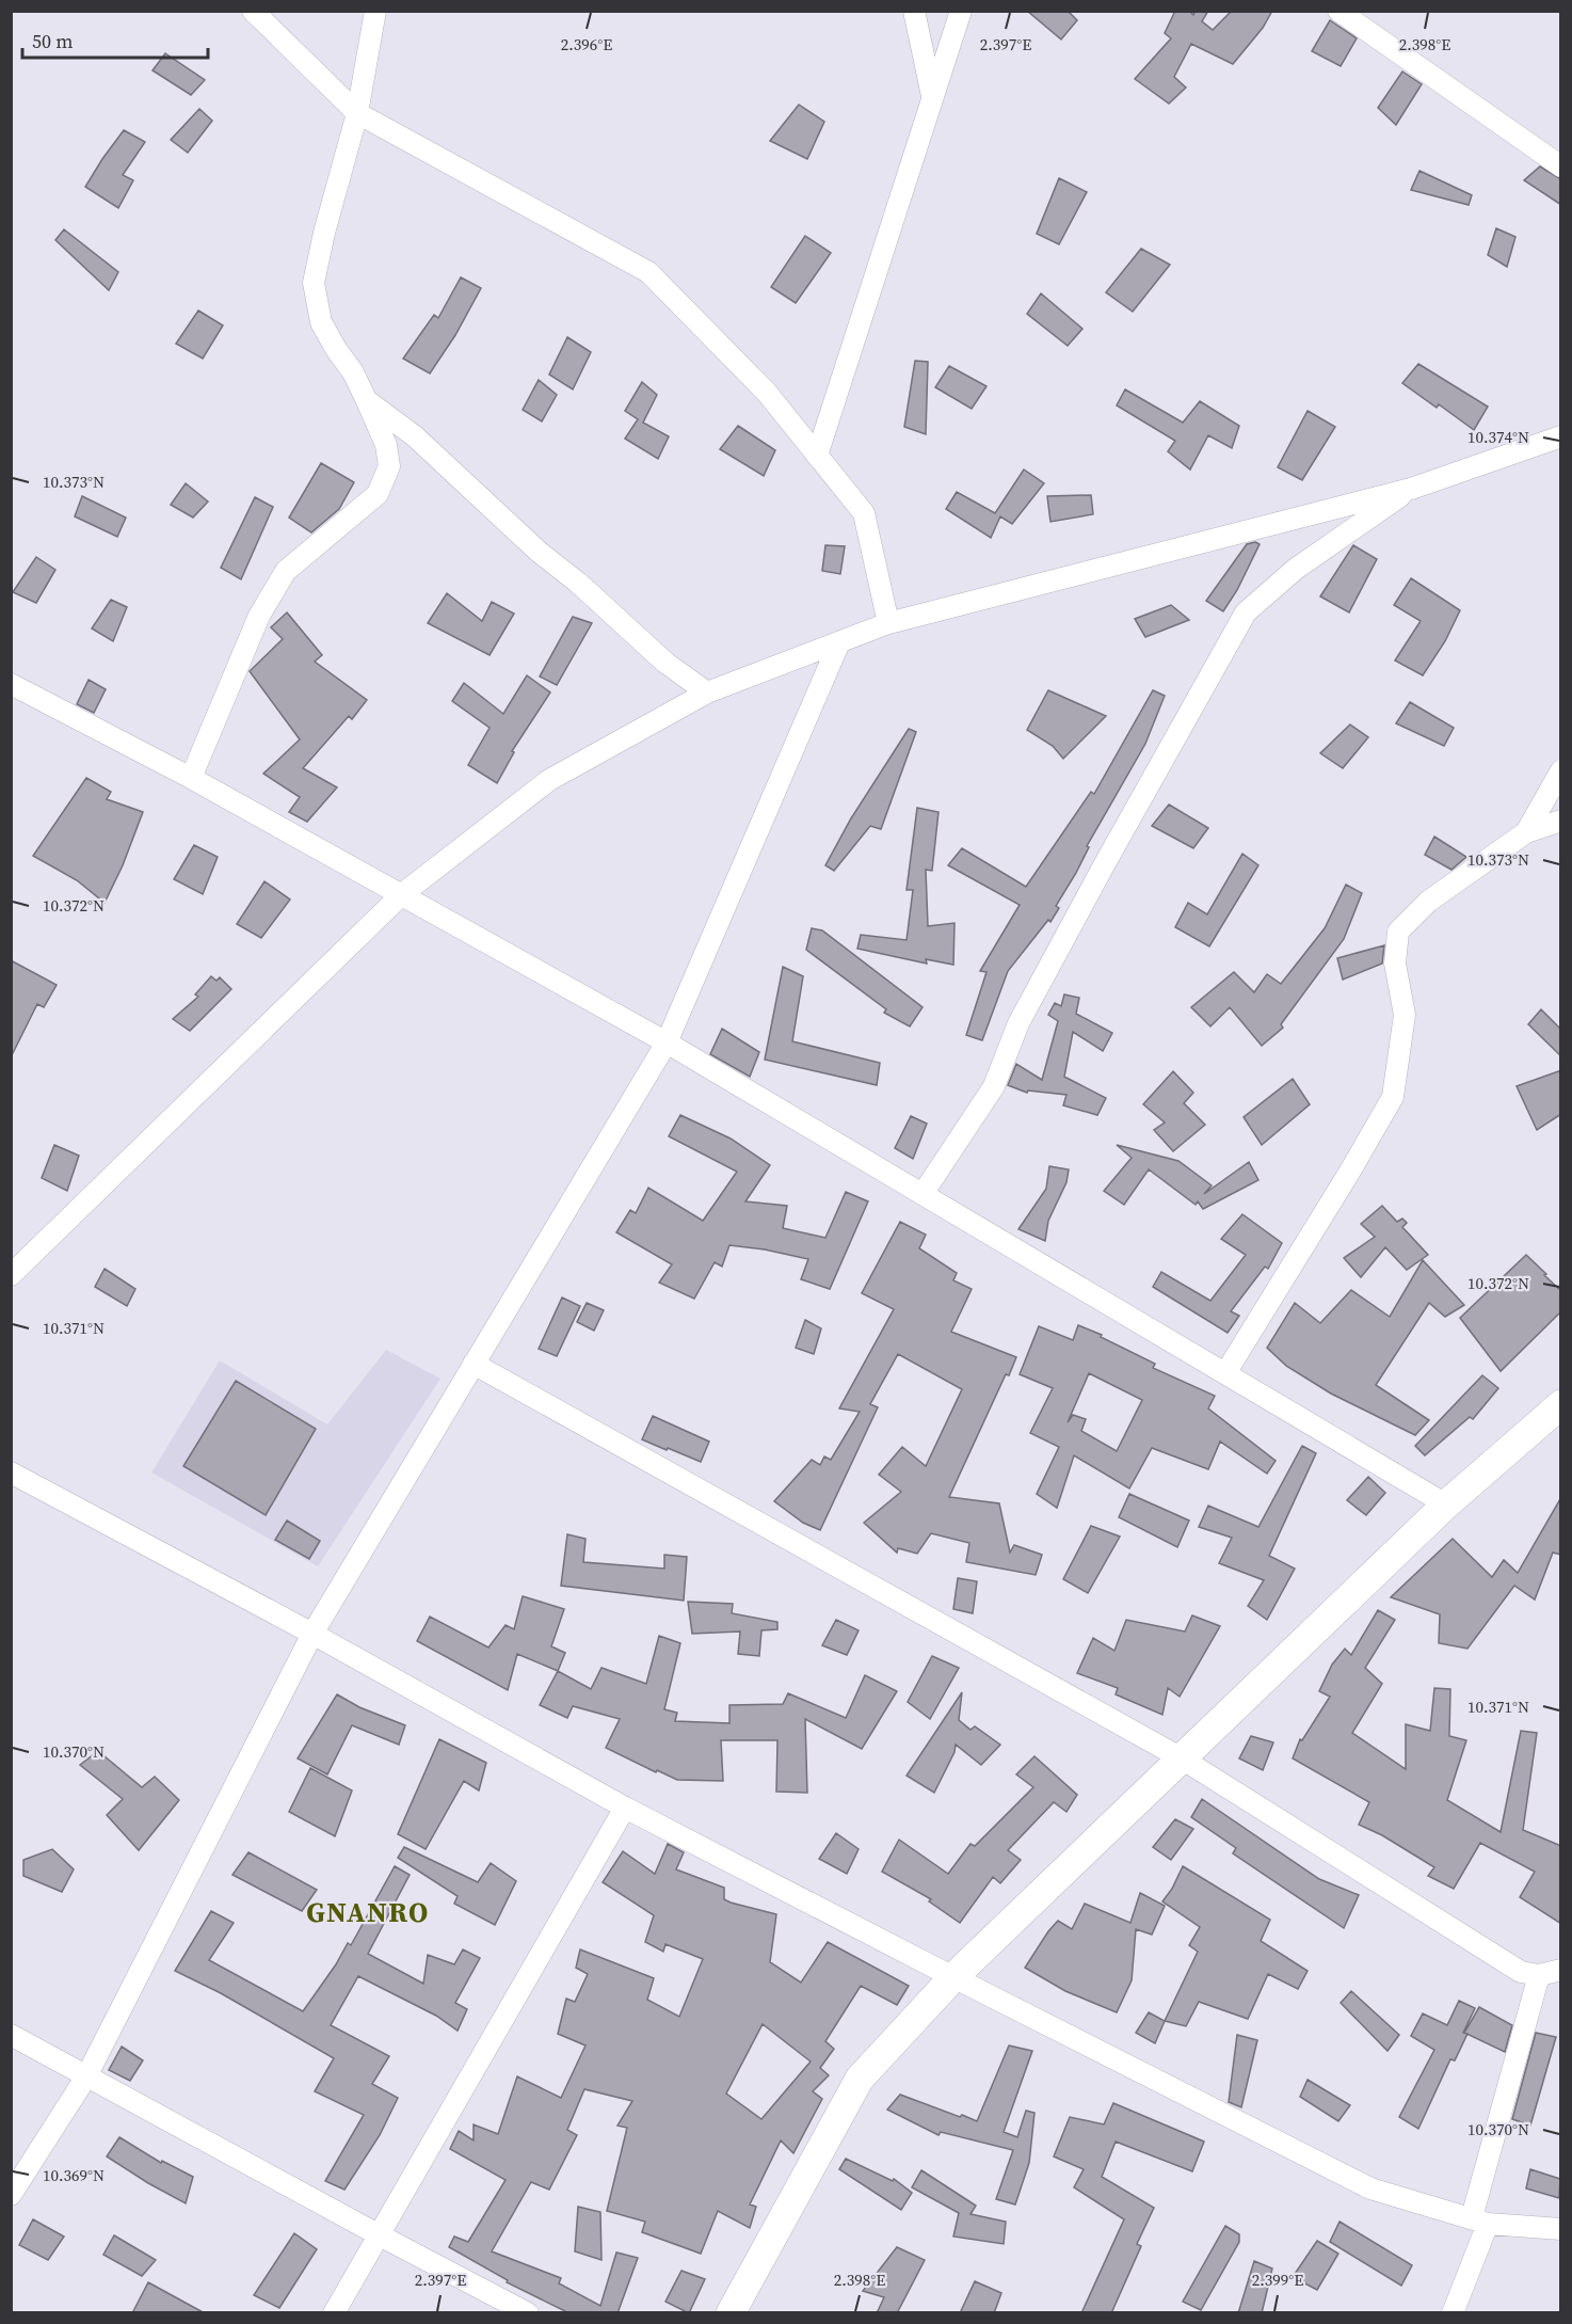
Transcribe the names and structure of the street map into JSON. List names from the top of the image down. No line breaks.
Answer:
{"districts":["GNANRO"],"scale_bar":"50 m","coordinates":["2.396°E","2.397°E","2.398°E","10.374°N","10.373°N","10.372°N","10.371°N","10.370°N","10.369°N","2.399°E"]}
